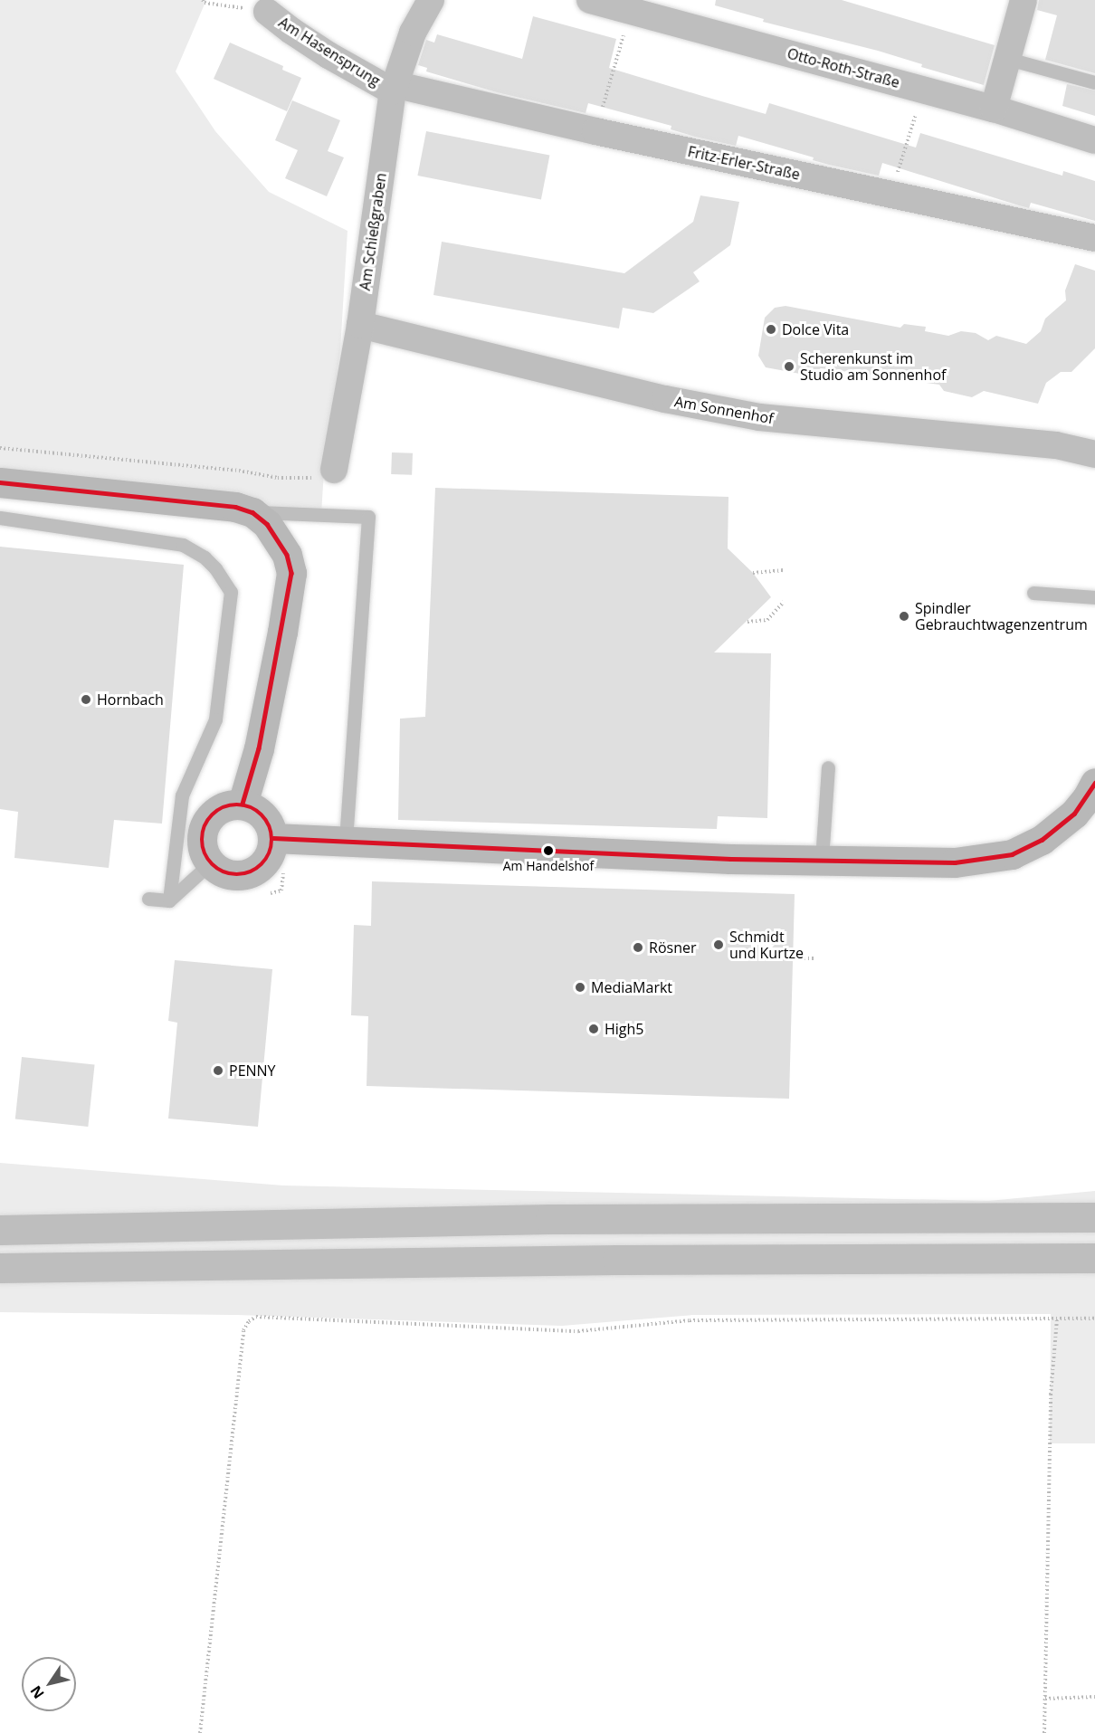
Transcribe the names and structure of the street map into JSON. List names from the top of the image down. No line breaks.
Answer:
{"streets":{"street":["Am Hasensprung","Otto-Roth-Straße","Fritz-Erler-Straße","Am Schießgraben","Am Sonnenhof"]},"crossings":[["Am Hasensprung","Fritz-Erler-Straße"],["Am Hasensprung","Am Schießgraben"],["Fritz-Erler-Straße","Am Schießgraben"],["Am Schießgraben","Am Sonnenhof"]],"places":["Dolce Vita","Scherenkunst im Studio am Sonnenhof","Spindler Gebrauchtwagenzentrum","Hornbach","Am Handelshof","Schmidt und Kurtze","Rösner","MediaMarkt","High5","PENNY"],"north":"bottom left"}
